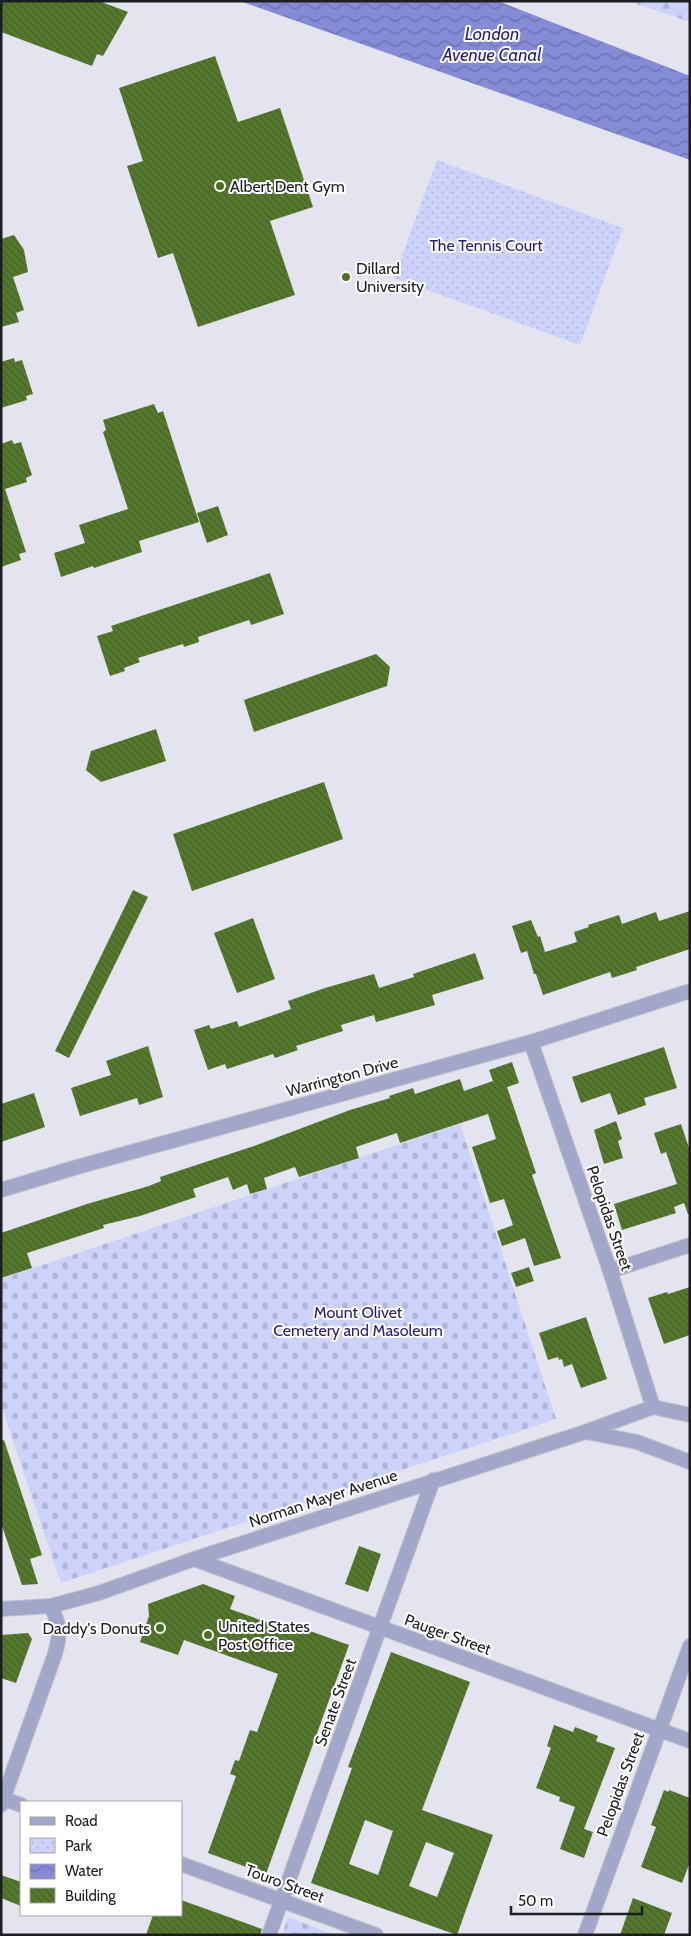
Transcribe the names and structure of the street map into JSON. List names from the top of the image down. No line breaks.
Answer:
{"streets":{"street":["Warrington Drive","Pelopidas Street","Norman Mayer Avenue","Pauger Street","Senate Street","Touro Street"]},"crossings":[["Warrington Drive","Pelopidas Street"],["Pelopidas Street","Norman Mayer Avenue"],["Pelopidas Street","Pauger Street"],["Norman Mayer Avenue","Pauger Street"],["Norman Mayer Avenue","Senate Street"],["Pauger Street","Senate Street"],["Senate Street","Touro Street"]],"water":["London Avenue Canal"],"parks":["The Tennis Court","Mount Olivet Cemetery and Masoleum"],"places":["Albert Dent Gym","Dillard University","Daddy's Donuts","United States Post Office"],"legend":["Road","Park","Water","Building"],"scale_bar":"50 m"}
